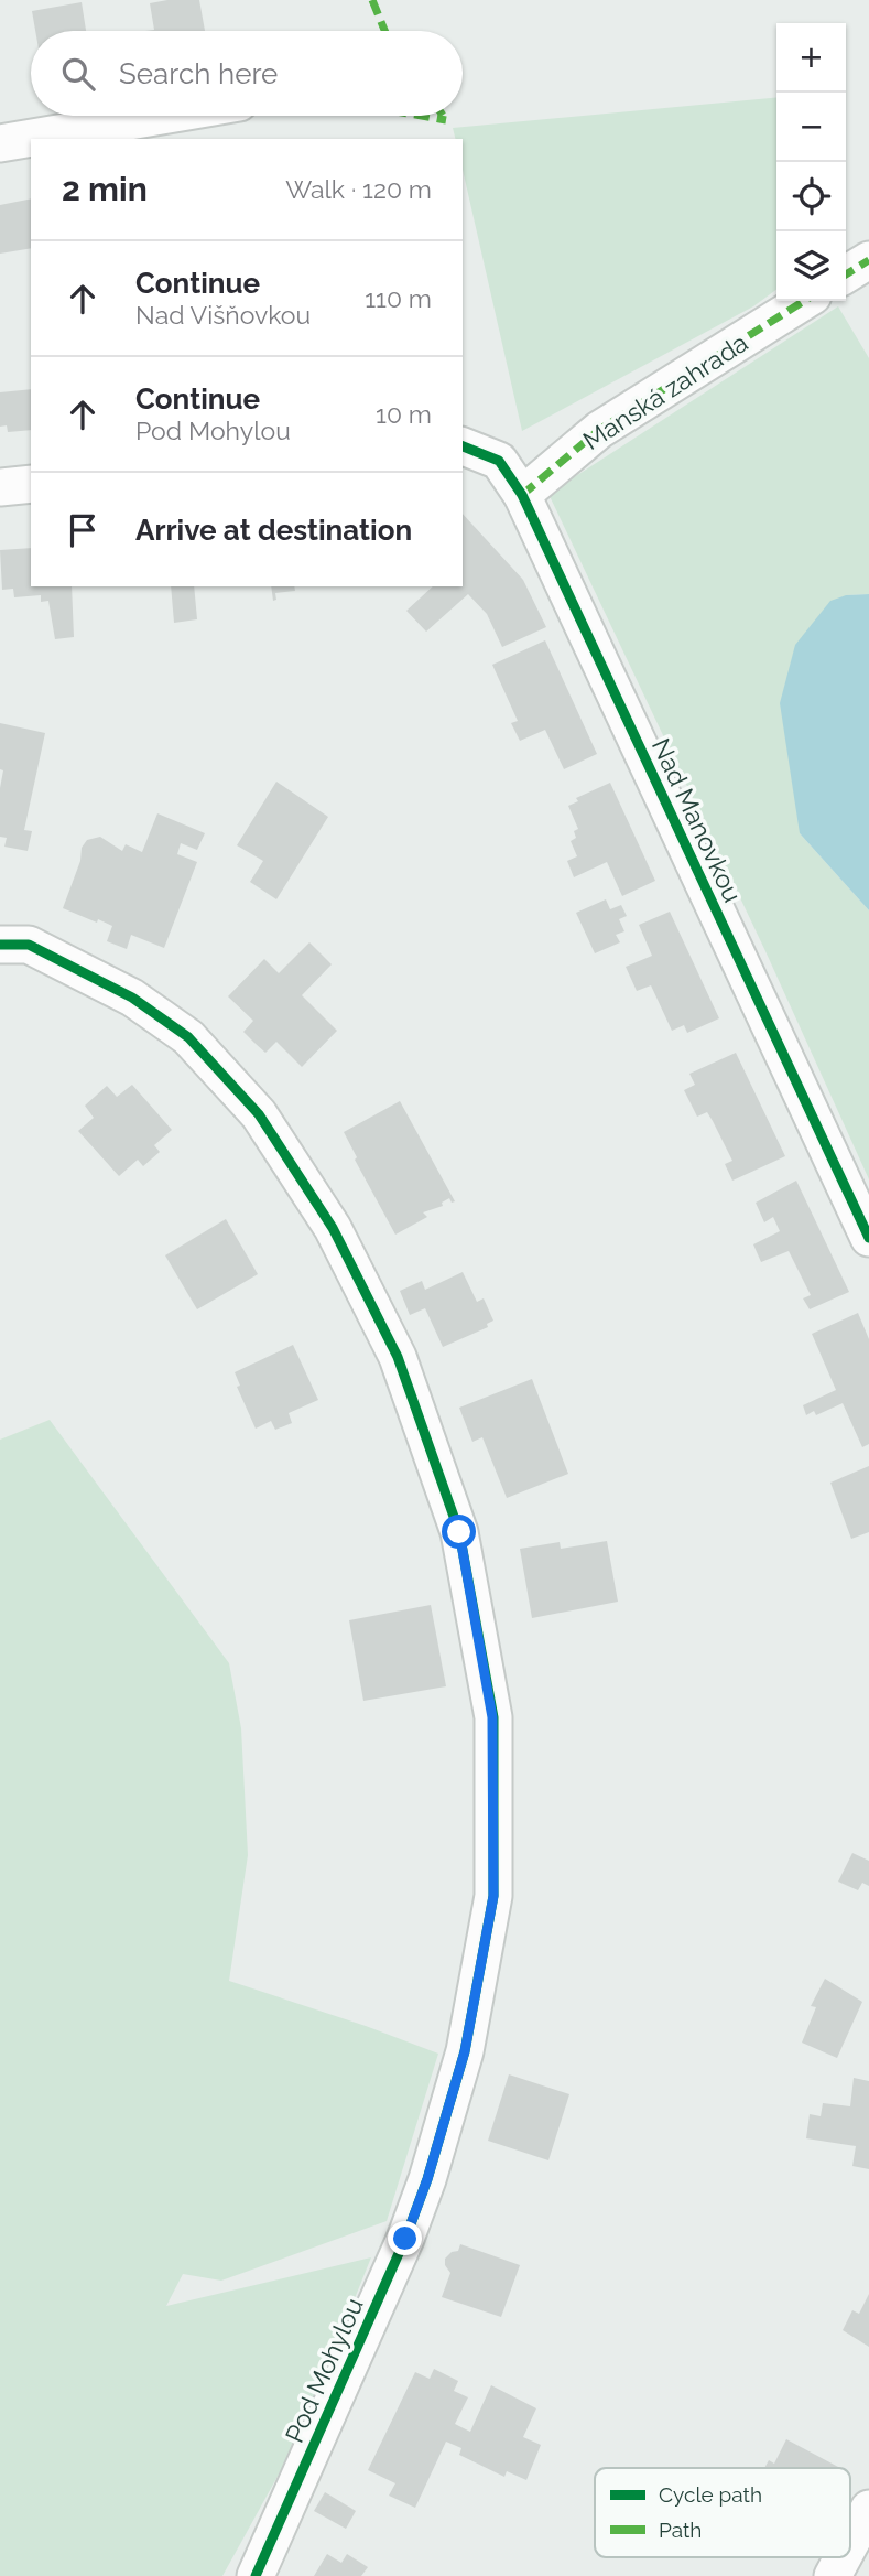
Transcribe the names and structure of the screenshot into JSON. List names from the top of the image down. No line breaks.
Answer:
{"streets":{"street":["Manská zahrada","Nad Manovkou","Pod Mohylou"]},"crossings":[["Manská zahrada","Nad Manovkou"]],"legend":["Cycle path","Path"],"page":{"map_buttons":["+","−"],"search":"Search here","heading":["2 min","Walk · 120 m"],"list":[["Continue","Nad Višňovkou","110 m"],["Continue","Pod Mohylou","10 m"],"Arrive at destination"]}}
